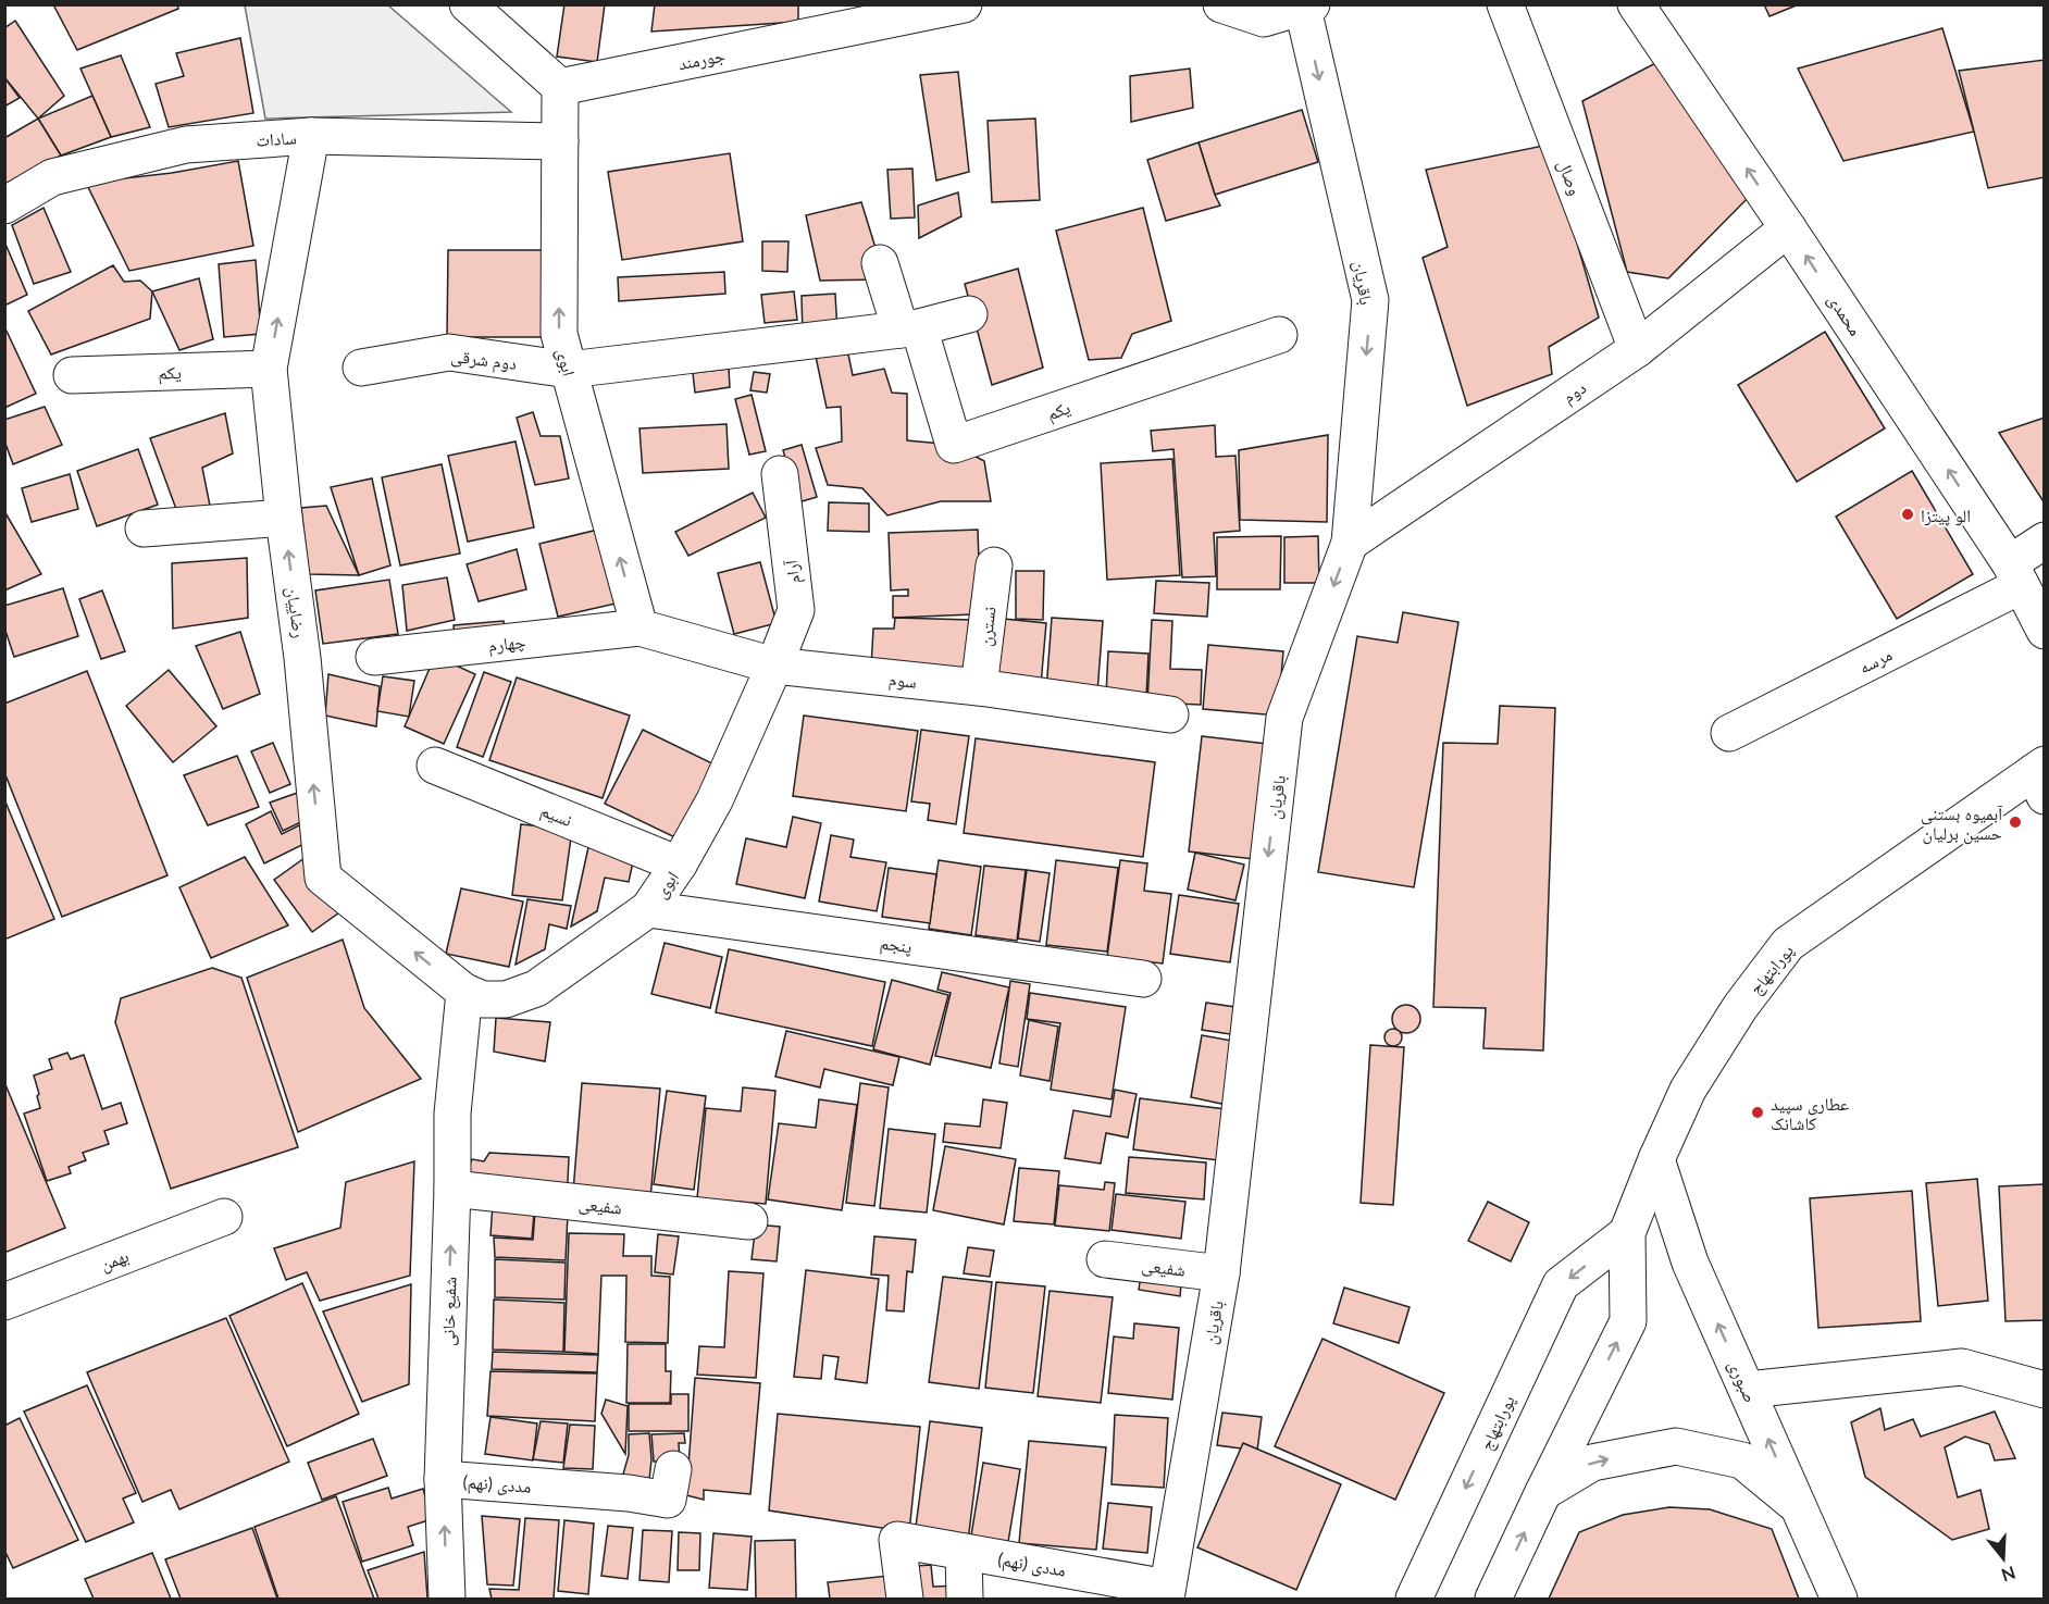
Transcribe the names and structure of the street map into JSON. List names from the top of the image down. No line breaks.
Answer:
{"streets":{"street":["جورمند","سادات","وصال","باقریان","محمدی","دوم شرقی","ابوی","یکم","دوم","آرام","رضاییان","نسترن","چهارم","مرسه","سوم","نسیم","پنجم","پورابتهاج","شفیعی","بهمن","شفیع خانی","صبوری","مددی (نهم)"]},"crossings":[["جورمند","ابوی"],["سادات","ابوی"],["سادات","رضاییان"],["وصال","دوم"],["باقریان","دوم"],["باقریان","شفیعی"],["باقریان","مددی (نهم)"],["محمدی","دوم"],["محمدی","مرسه"],["دوم شرقی","ابوی"],["ابوی","آرام"],["ابوی","رضاییان"],["ابوی","چهارم"],["ابوی","سوم"],["ابوی","نسیم"],["ابوی","پنجم"],["ابوی","شفیع خانی"],["یکم","رضاییان"],["آرام","سوم"],["رضاییان","شفیع خانی"],["نسترن","سوم"],["چهارم","سوم"],["پورابتهاج","صبوری"],["شفیعی","شفیع خانی"],["شفیع خانی","مددی (نهم)"]],"one_way":["باقریان","محمدی","ابوی","رضاییان","شفیع خانی","صبوری"],"places":["الو پیتزا","آبمیوه بستنی حسین برلیان","عطاری سپید کاشانک"],"north":"bottom"}
